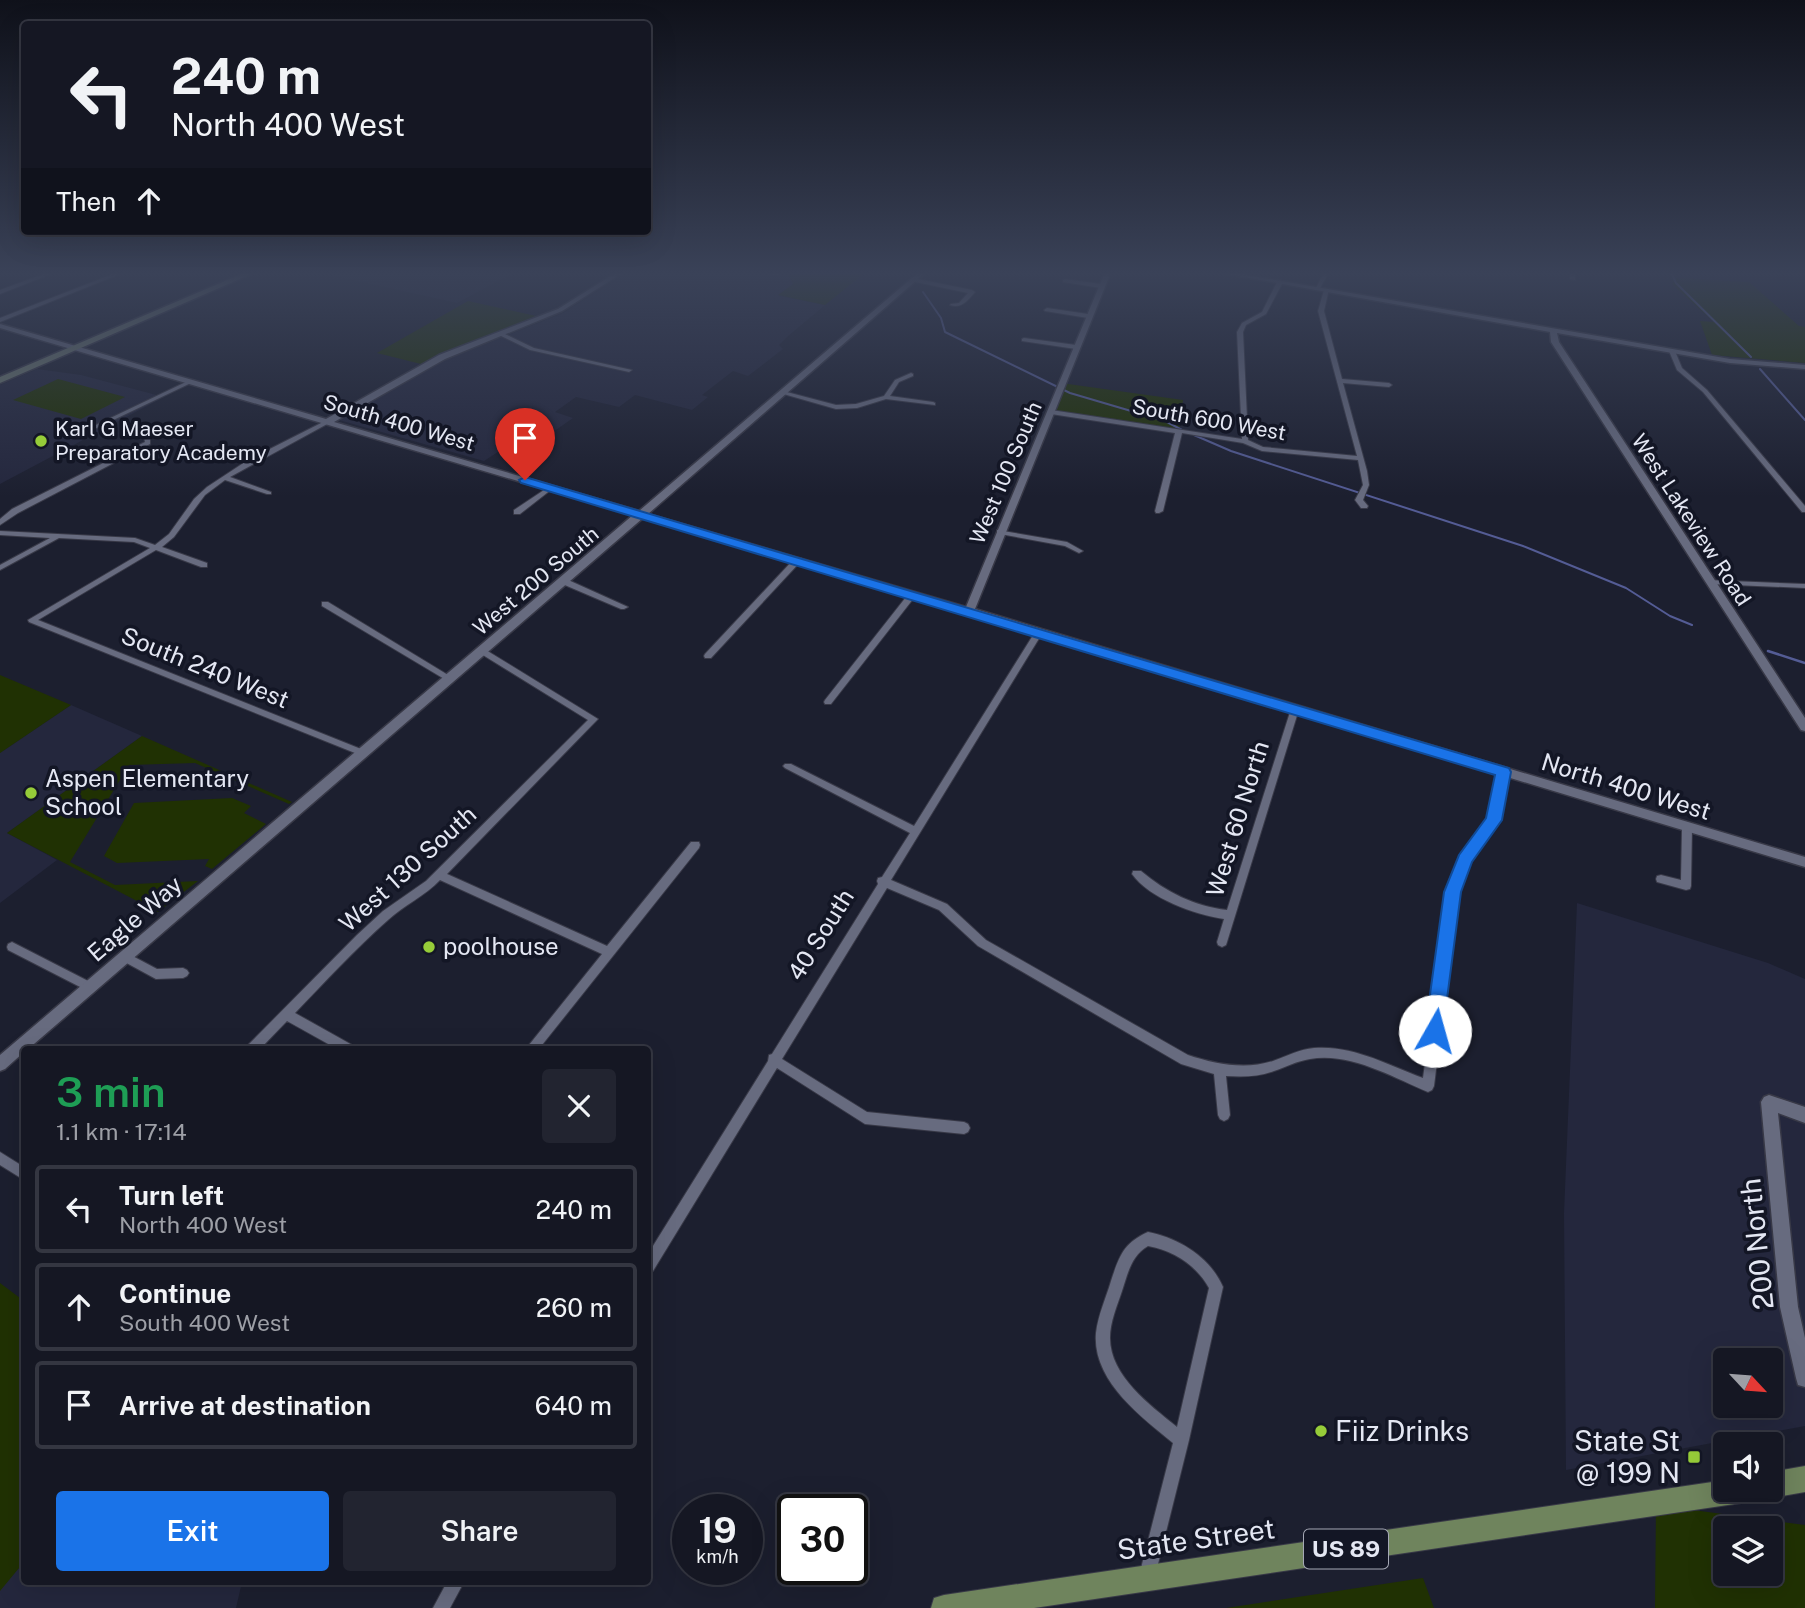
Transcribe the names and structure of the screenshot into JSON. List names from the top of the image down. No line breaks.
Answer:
{"streets":{"main road":["State Street","US 89"],"street":["South 600 West","South 400 West","West 100 South","West Lakeview Road","West 200 South","South 240 West","North 400 West","West 60 North","West 130 South","Eagle Way","40 South","200 North"]},"crossings":[["South 600 West","West 100 South"],["South 400 West","West 100 South"],["South 400 West","West 200 South"],["South 400 West","North 400 West"],["South 400 West","40 South"],["West 200 South","South 240 West"],["West 200 South","West 130 South"],["West 200 South","Eagle Way"],["North 400 West","West 60 North"]],"places":{"other":["Karl G Maeser Preparatory Academy","Aspen Elementary School","poolhouse","Fiiz Drinks"],"transit":["State St @ 199 N"]},"north":"bottom right","page":{"turn":["240 m","North 400 West"],"then":"Then","heading":["3 min","1.1 km · 17:14"],"list":[{"name":"Turn left","note":"North 400 West","value":"240 m"},{"name":"Continue","note":"South 400 West","value":"260 m"},{"name":"Arrive at destination","value":"640 m"}],"buttons":["Exit","Share"],"speed":"19 km/h","limit":"30"}}
